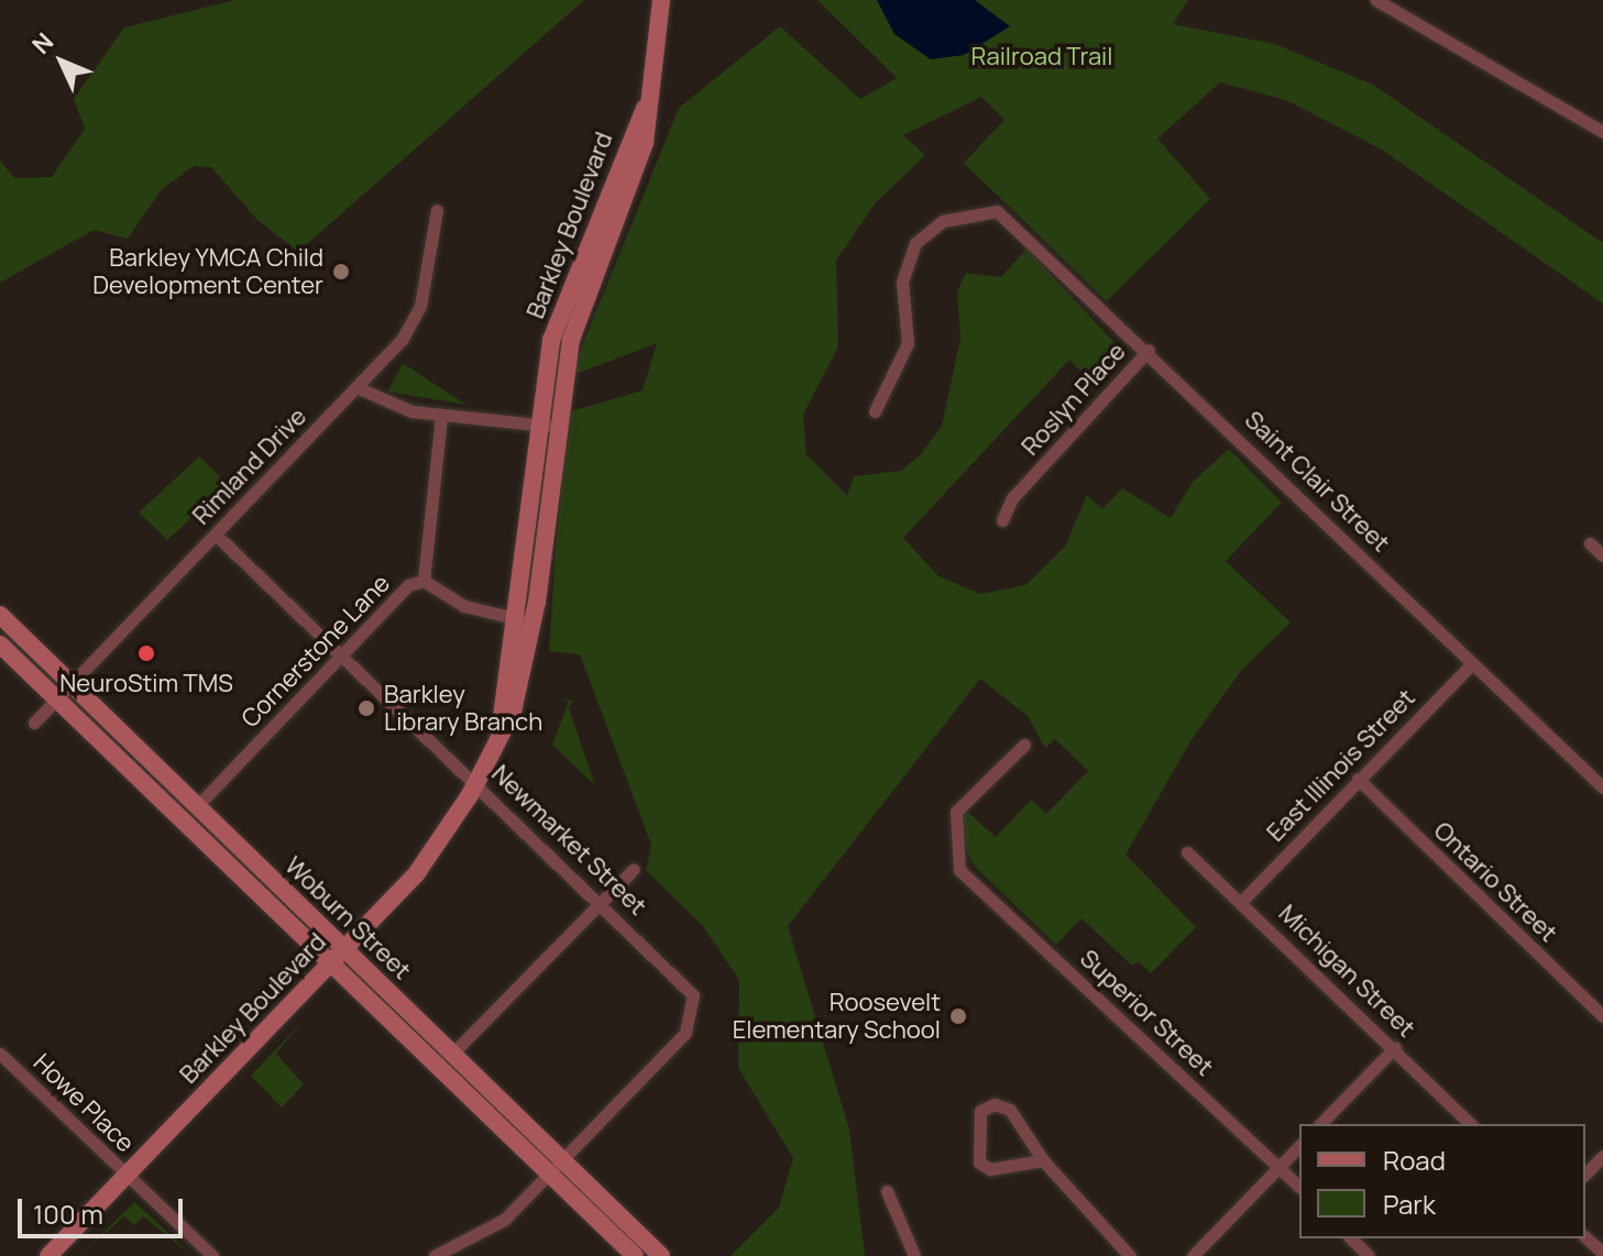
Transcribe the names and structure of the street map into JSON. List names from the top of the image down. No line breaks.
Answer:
{"streets":{"main road":["Barkley Boulevard","Woburn Street"],"street":["Roslyn Place","Rimland Drive","Saint Clair Street","Cornerstone Lane","East Illinois Street","Newmarket Street","Ontario Street","Michigan Street","Superior Street","Howe Place"]},"crossings":[["Barkley Boulevard","Cornerstone Lane"],["Barkley Boulevard","Newmarket Street"],["Barkley Boulevard","Woburn Street"],["Barkley Boulevard","Howe Place"],["Roslyn Place","Saint Clair Street"],["Rimland Drive","Newmarket Street"],["Rimland Drive","Woburn Street"],["Saint Clair Street","East Illinois Street"],["Cornerstone Lane","Newmarket Street"],["Cornerstone Lane","Woburn Street"],["East Illinois Street","Ontario Street"],["East Illinois Street","Michigan Street"],["Newmarket Street","Woburn Street"]],"parks":["Railroad Trail"],"places":["Barkley YMCA Child Development Center","NeuroStim TMS","Barkley Library Branch","Roosevelt Elementary School"],"legend":["Road","Park"],"scale_bar":"100 m","north":"top left"}
